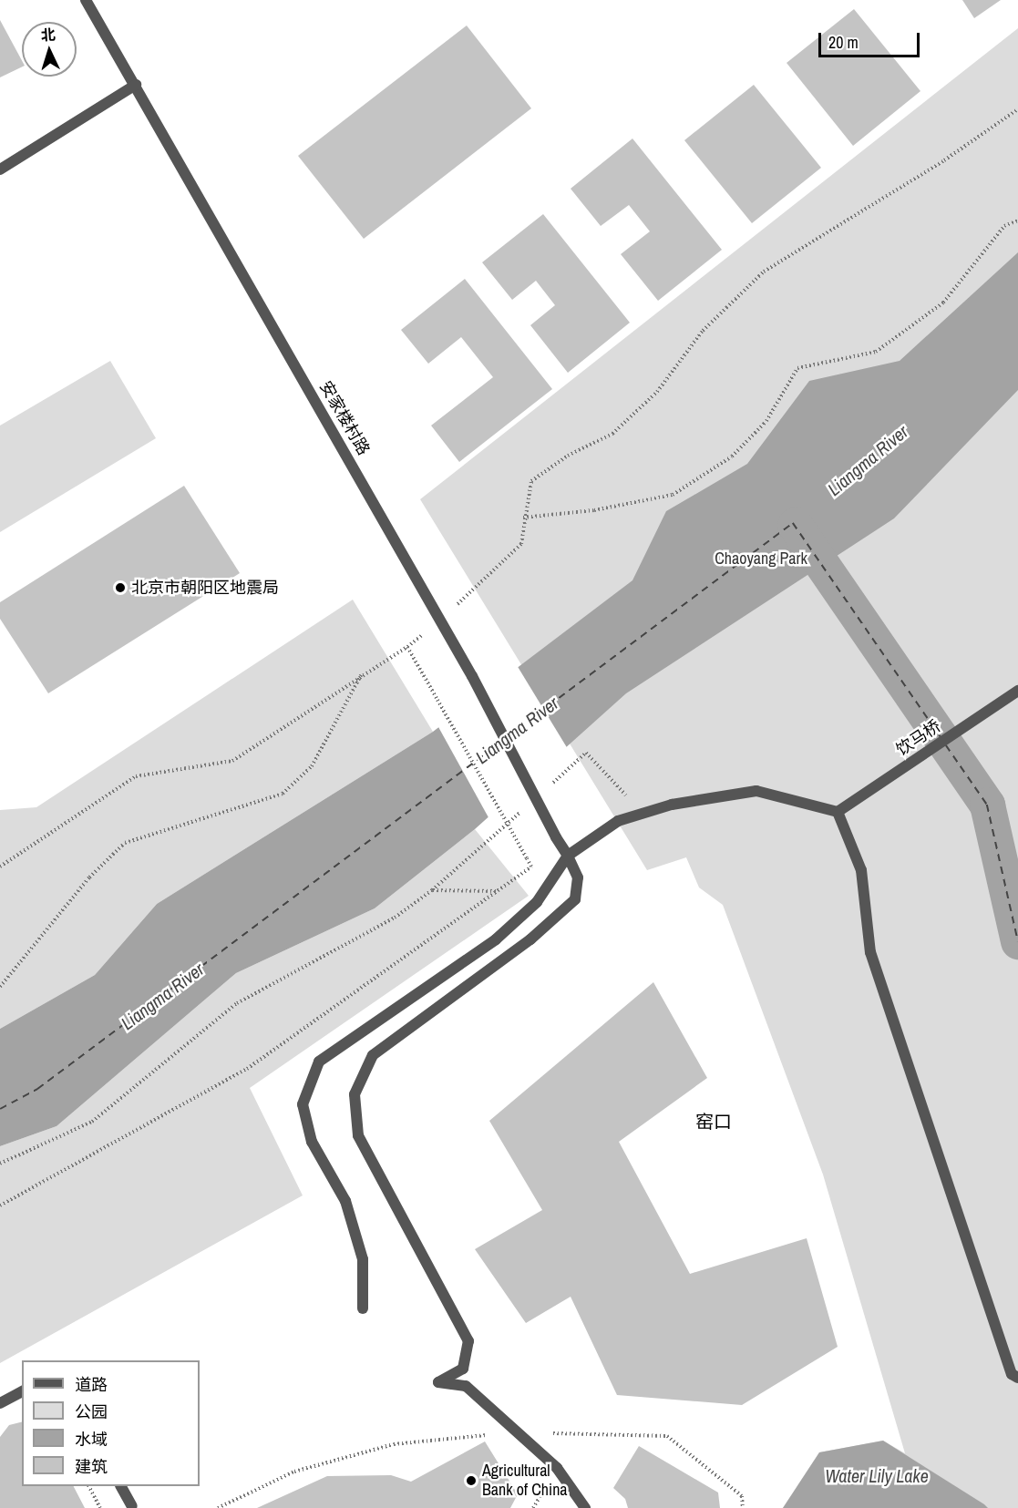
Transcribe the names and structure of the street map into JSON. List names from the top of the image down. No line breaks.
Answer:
{"streets":{"street":["安家楼村路","饮马桥"]},"districts":["窑口"],"water":["Liangma River","Water Lily Lake"],"parks":["Chaoyang Park"],"places":["北京市朝阳区地震局","Agricultural Bank of China"],"legend":["道路","公园","水域","建筑"],"scale_bar":"20 m","north":"top"}
